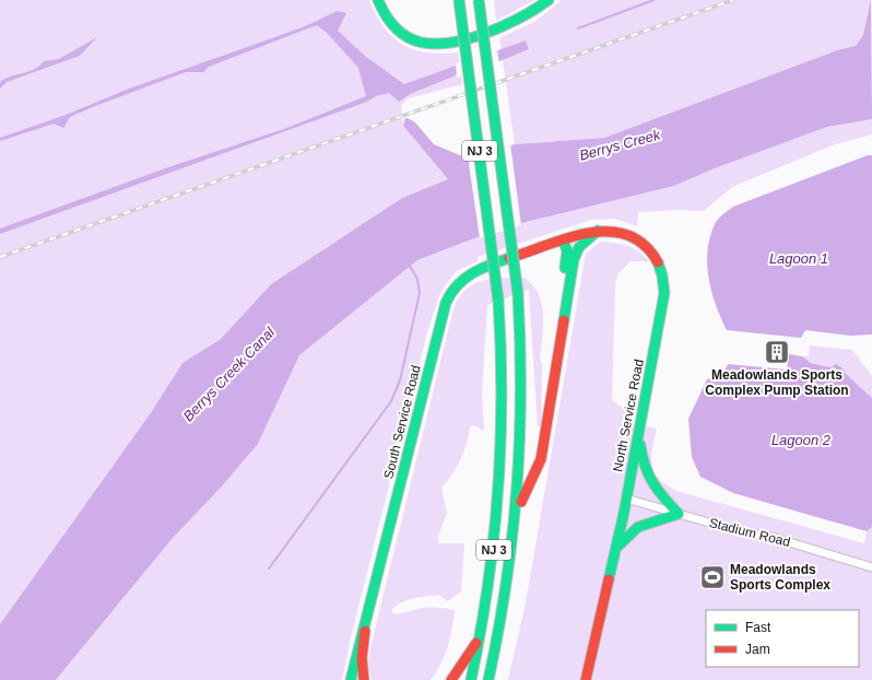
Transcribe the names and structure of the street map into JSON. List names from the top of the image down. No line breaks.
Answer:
{"streets":{"main road":["NJ 3","North Service Road","South Service Road"],"street":["Stadium Road"]},"crossings":[["North Service Road","South Service Road"],["North Service Road","Stadium Road"]],"water":["Berrys Creek","Lagoon 1","Berrys Creek Canal","Lagoon 2"],"places":{"building":["Meadowlands Sports Complex Pump Station"],"sports":["Meadowlands Sports Complex"]},"legend":["Fast","Jam"]}
